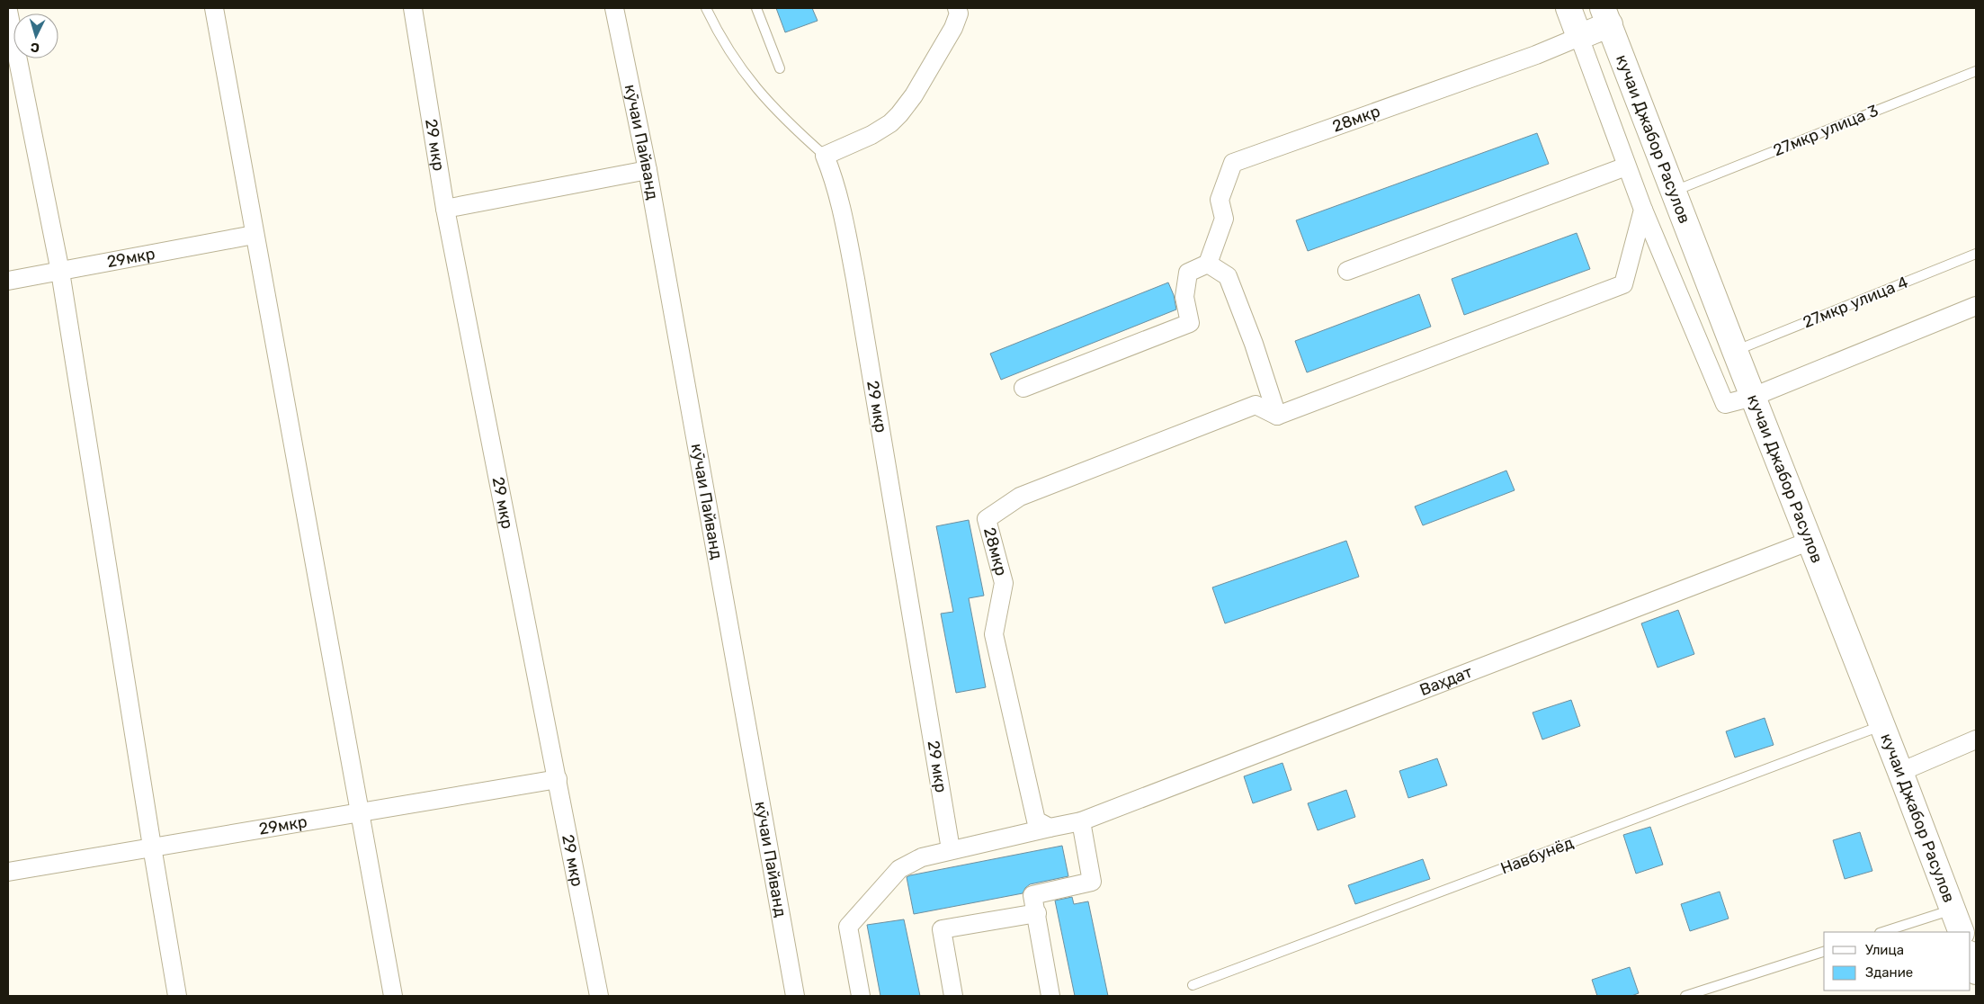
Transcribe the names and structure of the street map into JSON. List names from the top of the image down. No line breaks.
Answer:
{"streets":{"street":["28мкр","кучаи Джабор Расулов","кӯчаи Пайванд","29 мкр","29мкр","Ваҳдат"],"lane":["27мкр улица 3","27мкр улица 4","Навбунёд"]},"crossings":[["27мкр улица 3","кучаи Джабор Расулов"],["кучаи Джабор Расулов","27мкр улица 4"],["кучаи Джабор Расулов","Ваҳдат"],["кучаи Джабор Расулов","Навбунёд"],["29 мкр","29мкр"]],"legend":["Улица","Здание"],"north":"bottom"}
